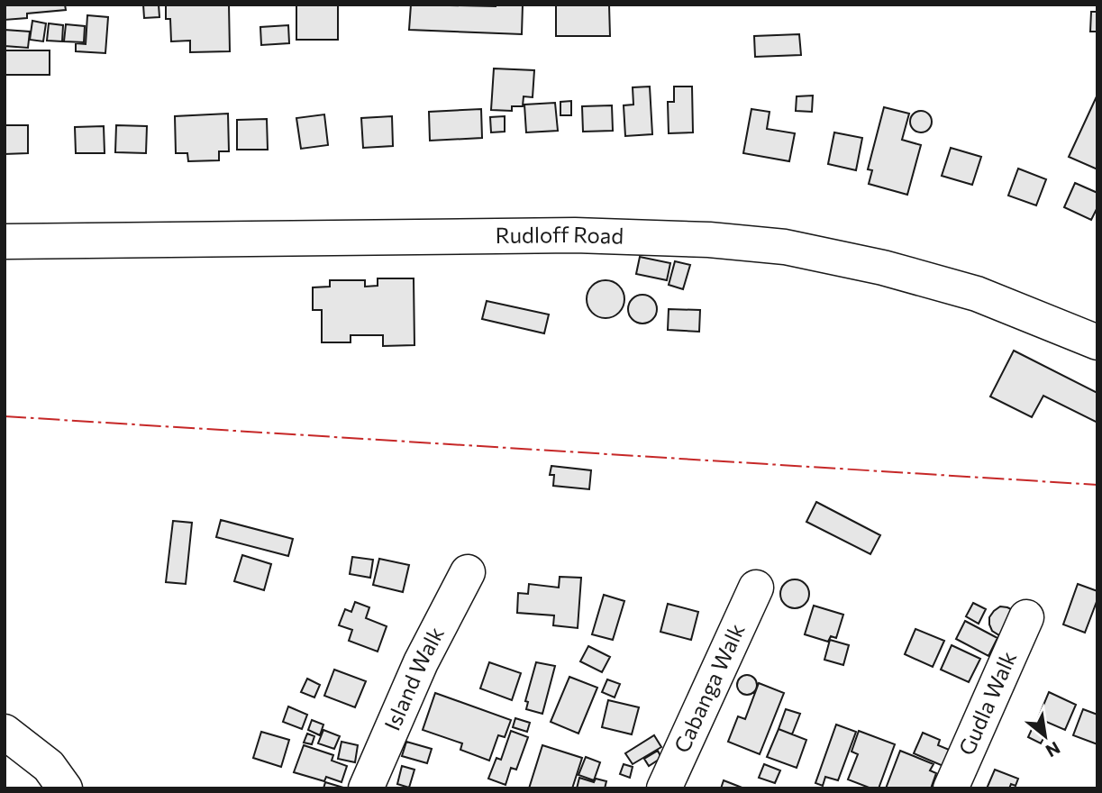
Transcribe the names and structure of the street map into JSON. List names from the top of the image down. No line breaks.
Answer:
{"streets":{"street":["Rudloff Road","Island Walk","Cabanga Walk","Gudla Walk"]},"north":"bottom right"}
